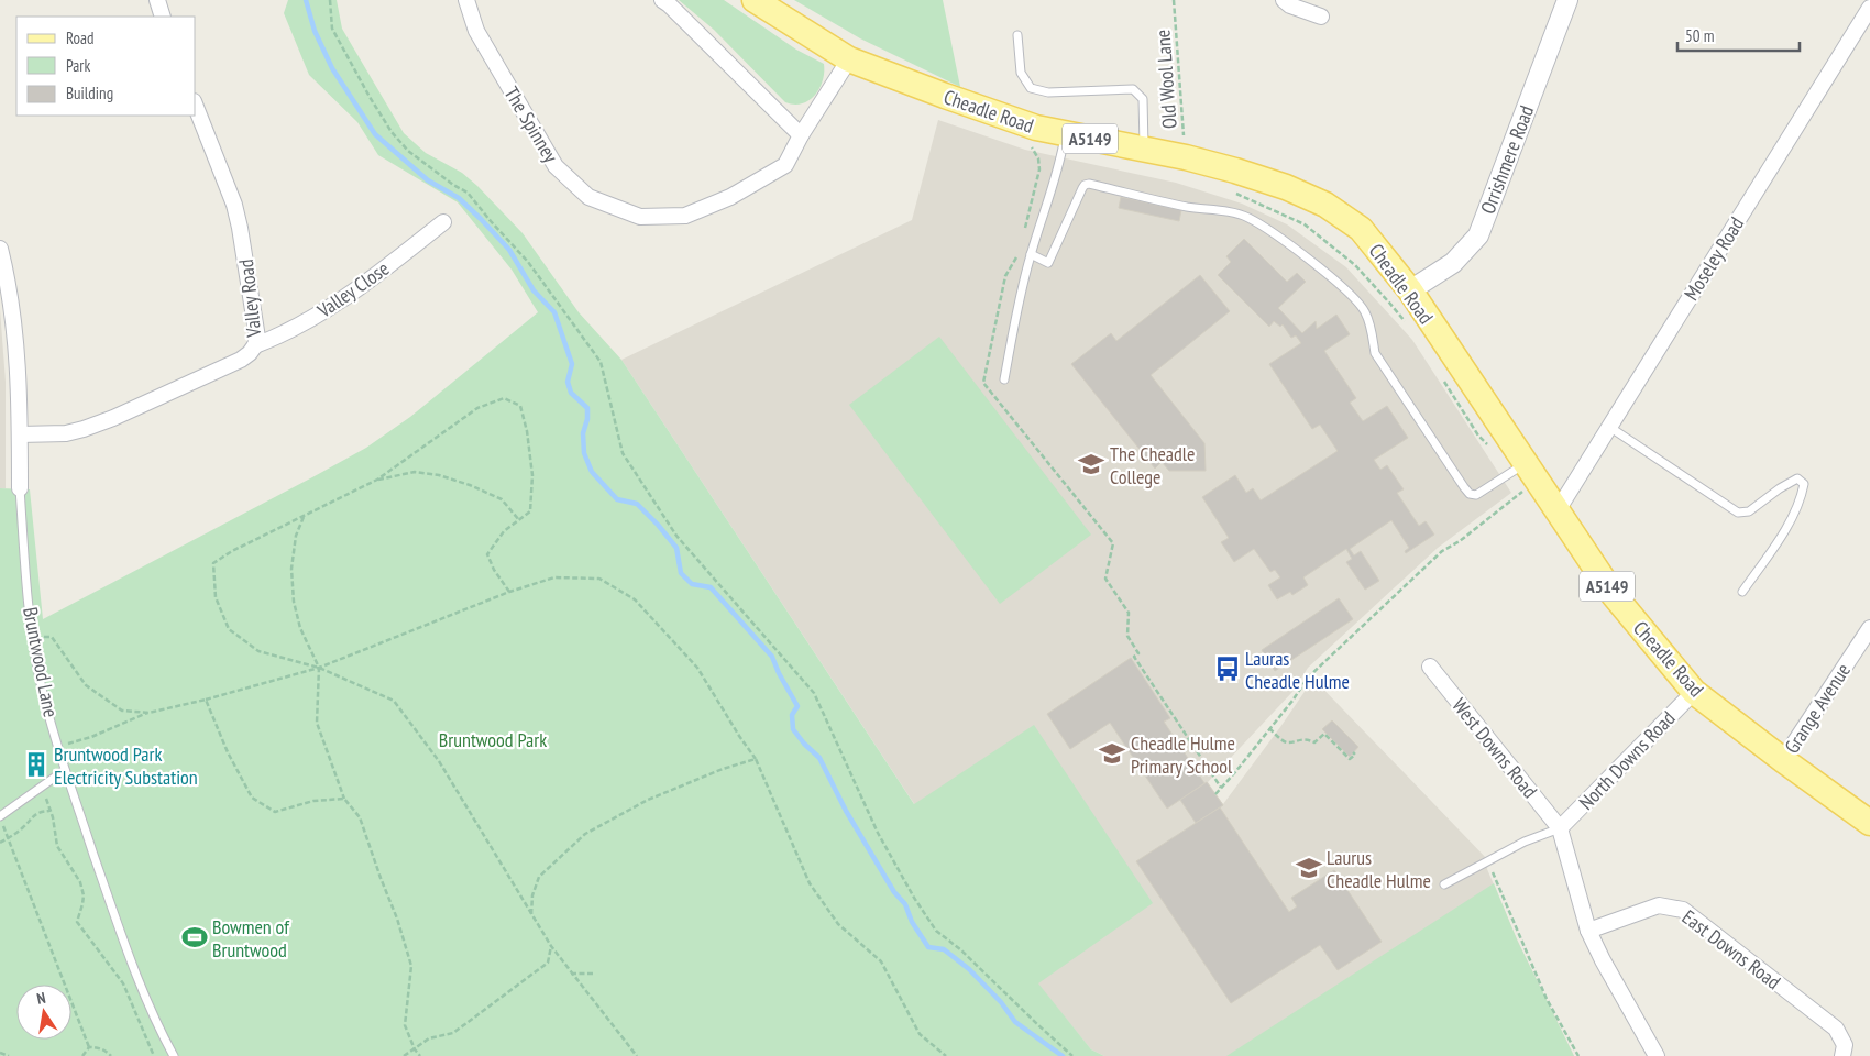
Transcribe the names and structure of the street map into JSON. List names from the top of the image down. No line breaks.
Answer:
{"streets":{"main road":["Cheadle Road","A5149"],"street":["The Spinney","Orrishmere Road","Moseley Road","Valley Close","Valley Road","Bruntwood Lane","Grange Avenue","West Downs Road","North Downs Road","East Downs Road"],"path":["Old Wool Lane"]},"crossings":[["Old Wool Lane","Cheadle Road"],["Cheadle Road","The Spinney"],["Cheadle Road","Orrishmere Road"],["Cheadle Road","Moseley Road"],["Cheadle Road","Grange Avenue"],["Cheadle Road","North Downs Road"],["Valley Close","Valley Road"],["Valley Road","Bruntwood Lane"],["West Downs Road","North Downs Road"]],"parks":["Bruntwood Park"],"places":{"school or university":["The Cheadle College","Cheadle Hulme Primary School","Laurus Cheadle Hulme"],"bus stop":["Lauras Cheadle Hulme"],"building":["Bruntwood Park Electricity Substation"],"sports":["Bowmen of Bruntwood"]},"legend":["Road","Park","Building"],"scale_bar":"50 m","north":"top"}
